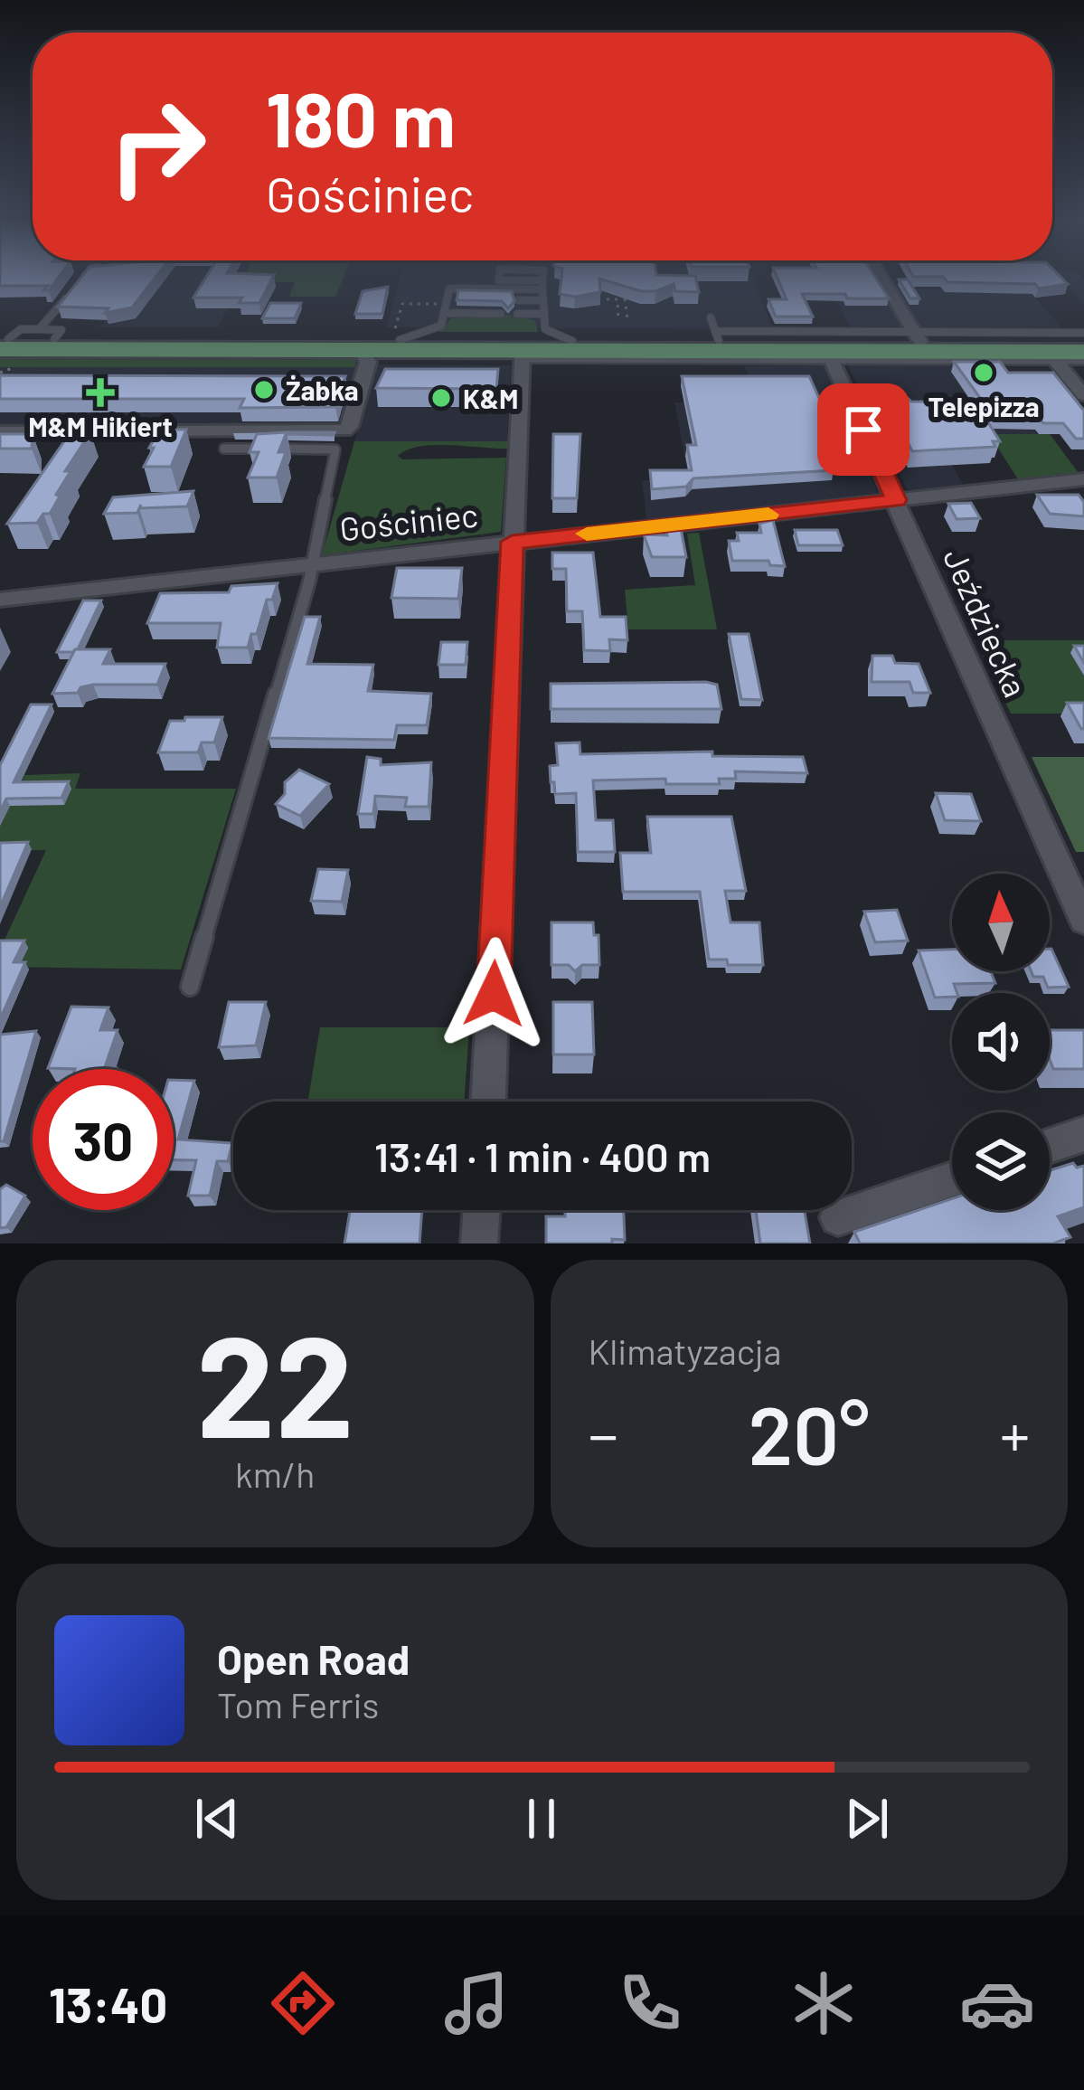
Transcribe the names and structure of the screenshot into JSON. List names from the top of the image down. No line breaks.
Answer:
{"streets":{"street":["Gościniec","Jeździecka"]},"crossings":[["Gościniec","Jeździecka"]],"places":{"other":["Telepizza","Żabka","K&M"],"health":["M&M Hikiert"]},"north":"top","page":{"turn":["180 m","Gościniec"],"limit":"30","trip":"13:41 · 1 min · 400 m","tile":[["22","km/h"],"Klimatyzacja"],"heat":["−","20°","+"],"song":["Open Road","Tom Ferris"],"tabs":"13:40"}}
